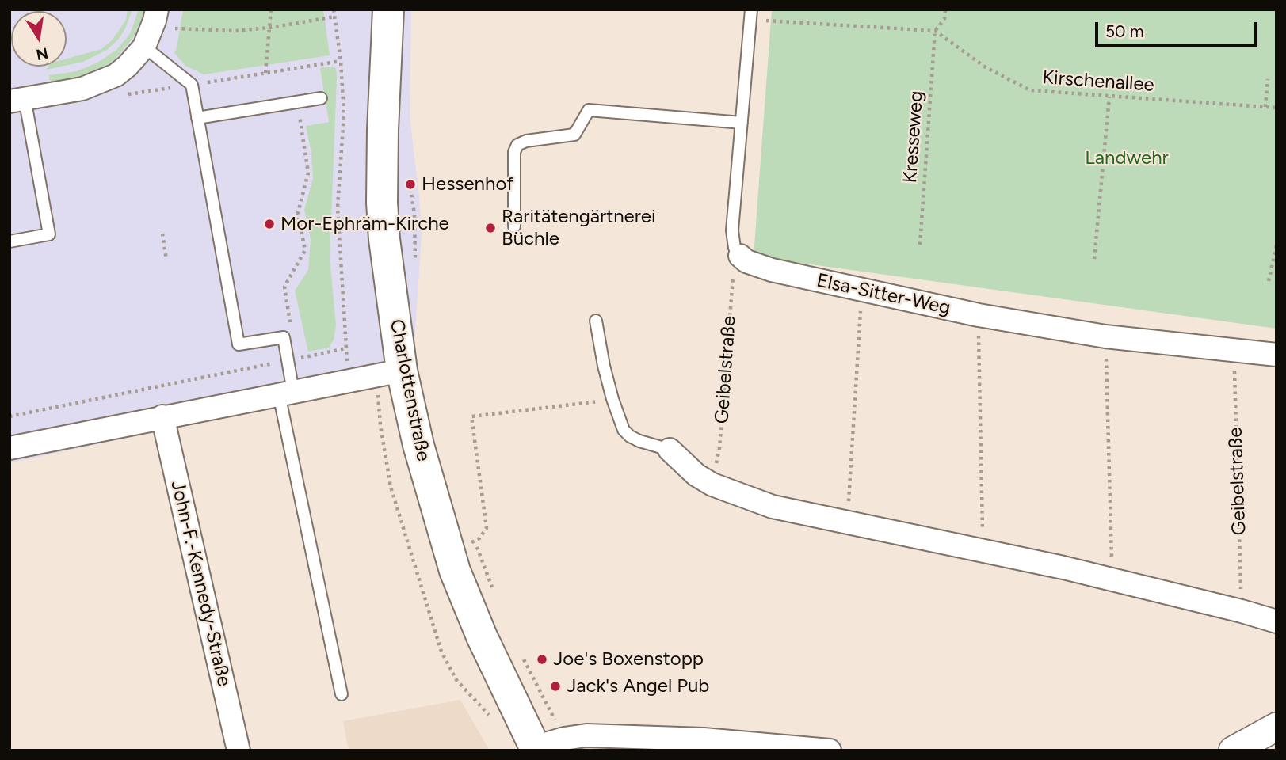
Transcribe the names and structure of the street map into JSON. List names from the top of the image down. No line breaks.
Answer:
{"streets":{"main road":["Charlottenstraße"],"street":["Elsa-Sitter-Weg","John-F.-Kennedy-Straße"],"path":["Kirschenallee","Kresseweg","Geibelstraße"]},"crossings":[["Kirschenallee","Kresseweg"],["Elsa-Sitter-Weg","Geibelstraße"]],"parks":["Landwehr"],"places":["Hessenhof","Mor-Ephräm-Kirche","Raritätengärtnerei Büchle","Joe's Boxenstopp","Jack's Angel Pub"],"scale_bar":"50 m","north":"bottom"}
